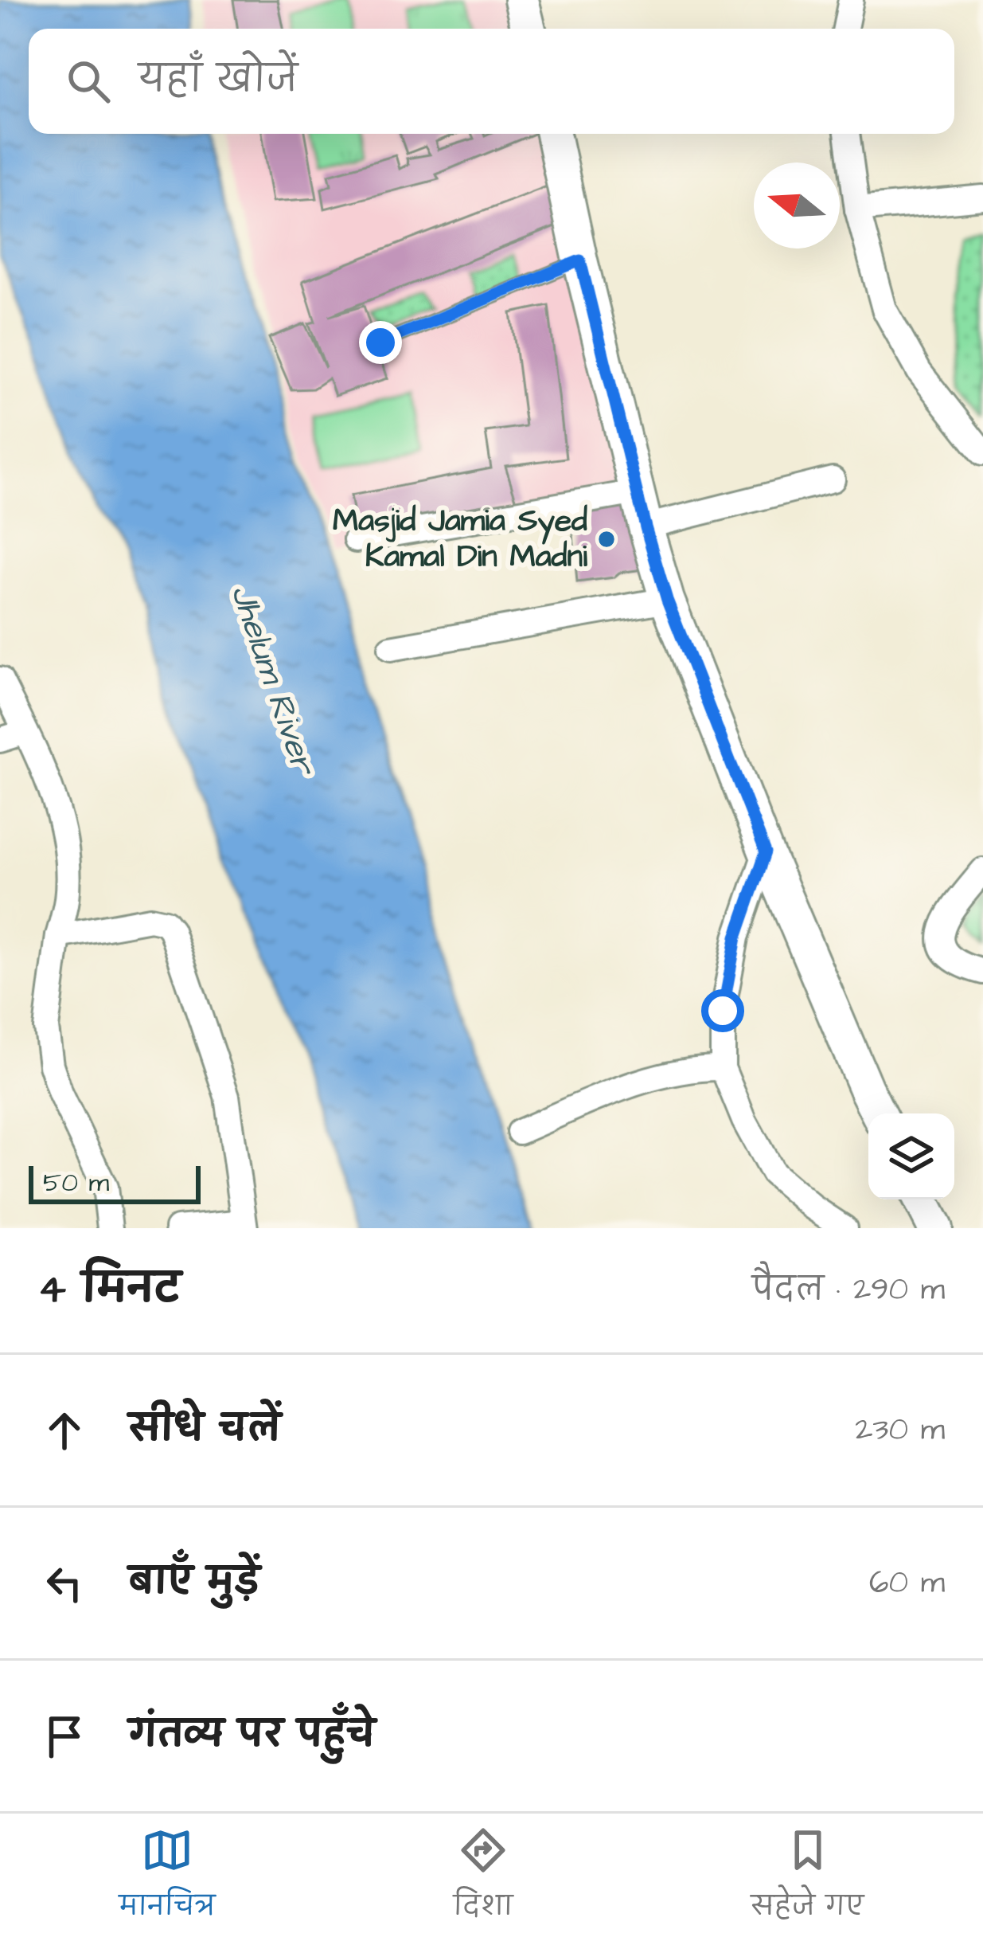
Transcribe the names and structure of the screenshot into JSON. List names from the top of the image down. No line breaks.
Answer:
{"water":["Jhelum River"],"places":["Masjid Jamia Syed Kamal Din Madni"],"scale_bar":"50 m","north":"left","page":{"search":"यहाँ खोजें","scale":"50 m","heading":["4 मिनट","पैदल · 290 m"],"list":[["सीधे चलें","230 m"],["बाएँ मुड़ें","60 m"],"गंतव्य पर पहुँचे"],"nav":["मानचित्र","दिशा","सहेजे गए"]}}
